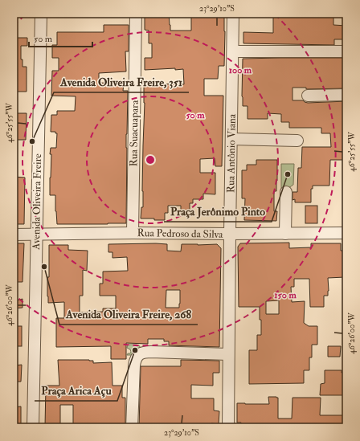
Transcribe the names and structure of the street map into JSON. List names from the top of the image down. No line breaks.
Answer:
{"streets":{"street":["Rua Suacuapara","Rua Antônio Viana","Avenida Oliveira Freire","Rua Pedroso da Silva"]},"crossings":[["Rua Suacuapara","Rua Pedroso da Silva"],["Rua Antônio Viana","Rua Pedroso da Silva"],["Avenida Oliveira Freire","Rua Pedroso da Silva"]],"places":["Avenida Oliveira Freire, 351","Praça Jerônimo Pinto","Avenida Oliveira Freire, 268","Praça Arica Açu"],"scale_bar":"50 m","coordinates":["23°29'10\"S","46°25'55\"W","46°26'00\"W"],"rings":["100 m","50 m","150 m"]}
